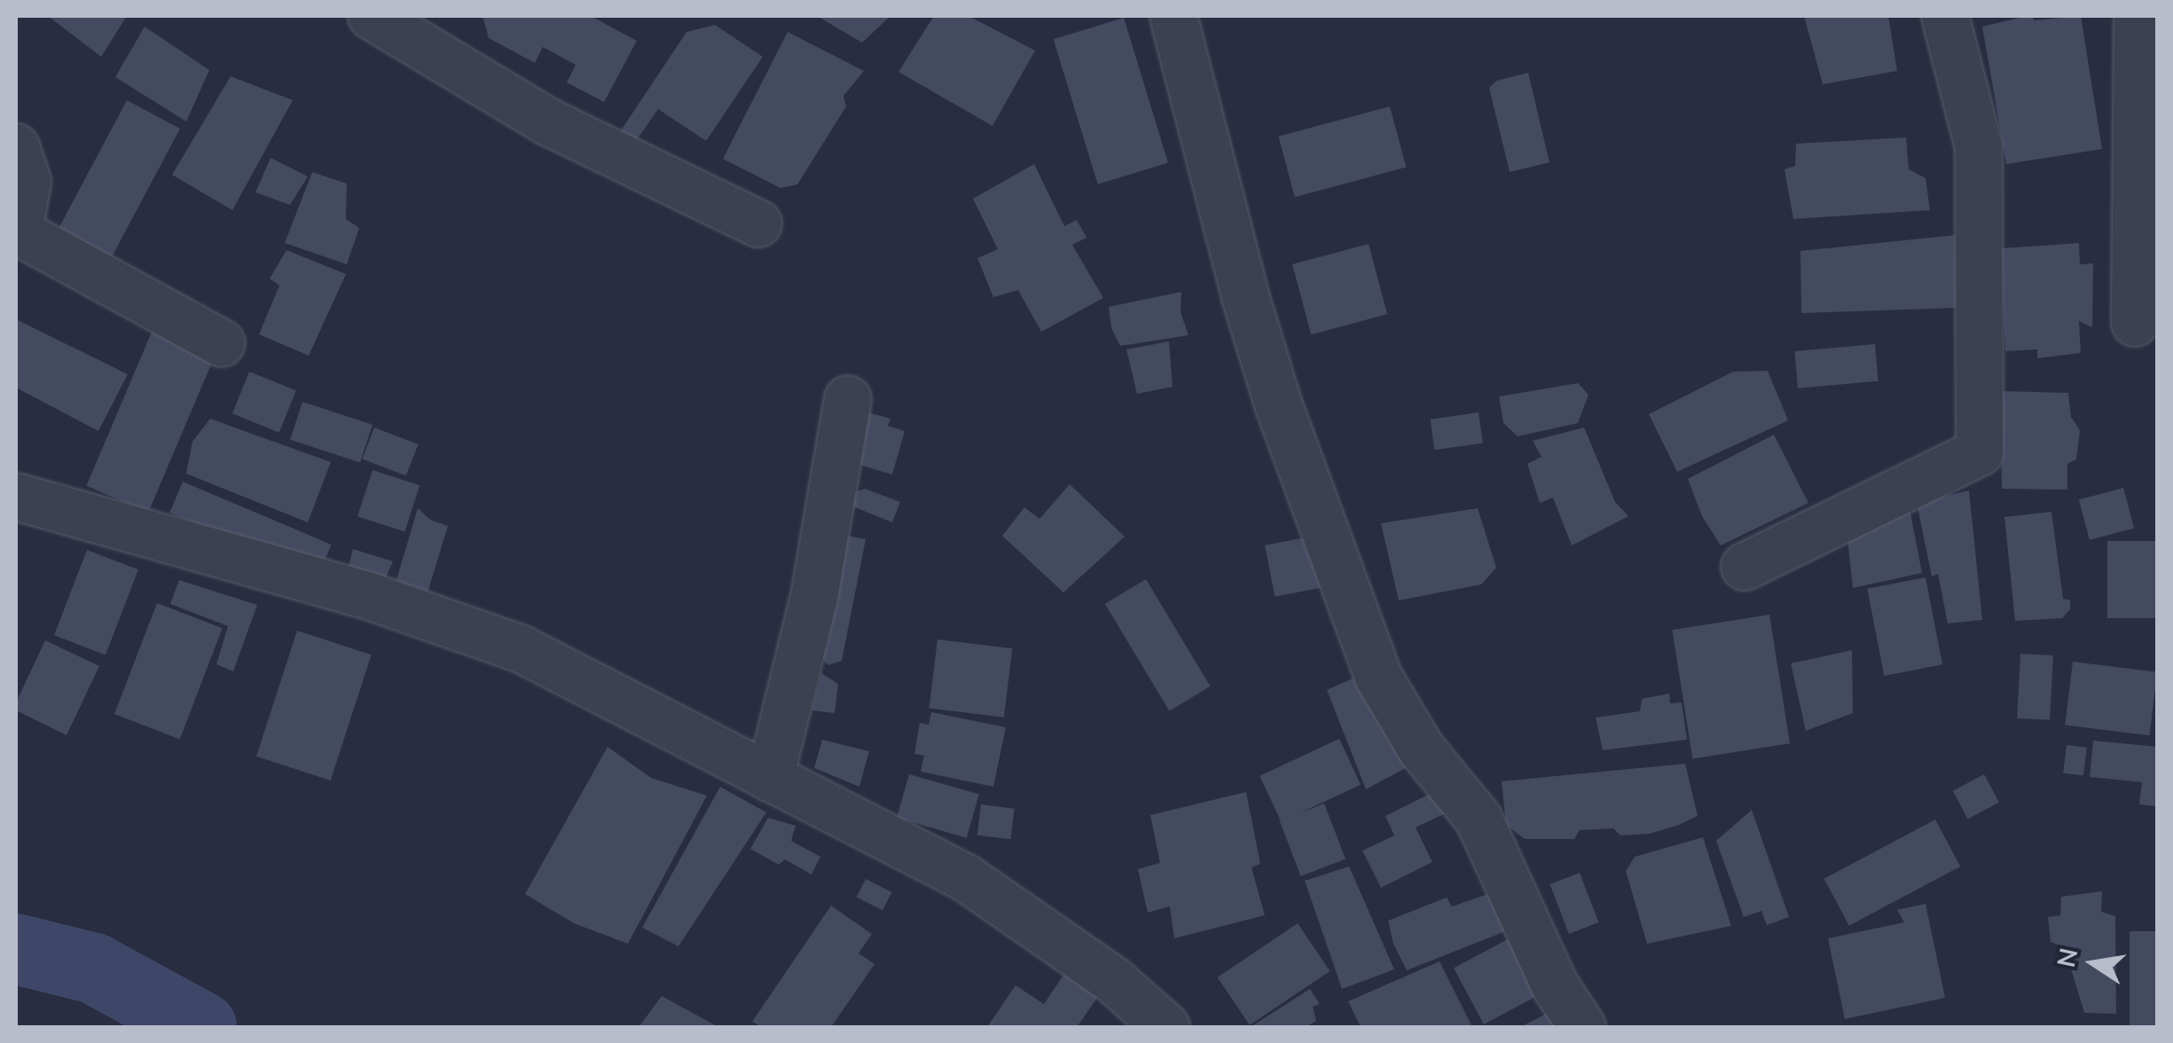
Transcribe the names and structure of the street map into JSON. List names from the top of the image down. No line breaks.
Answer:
{"north":"left"}
